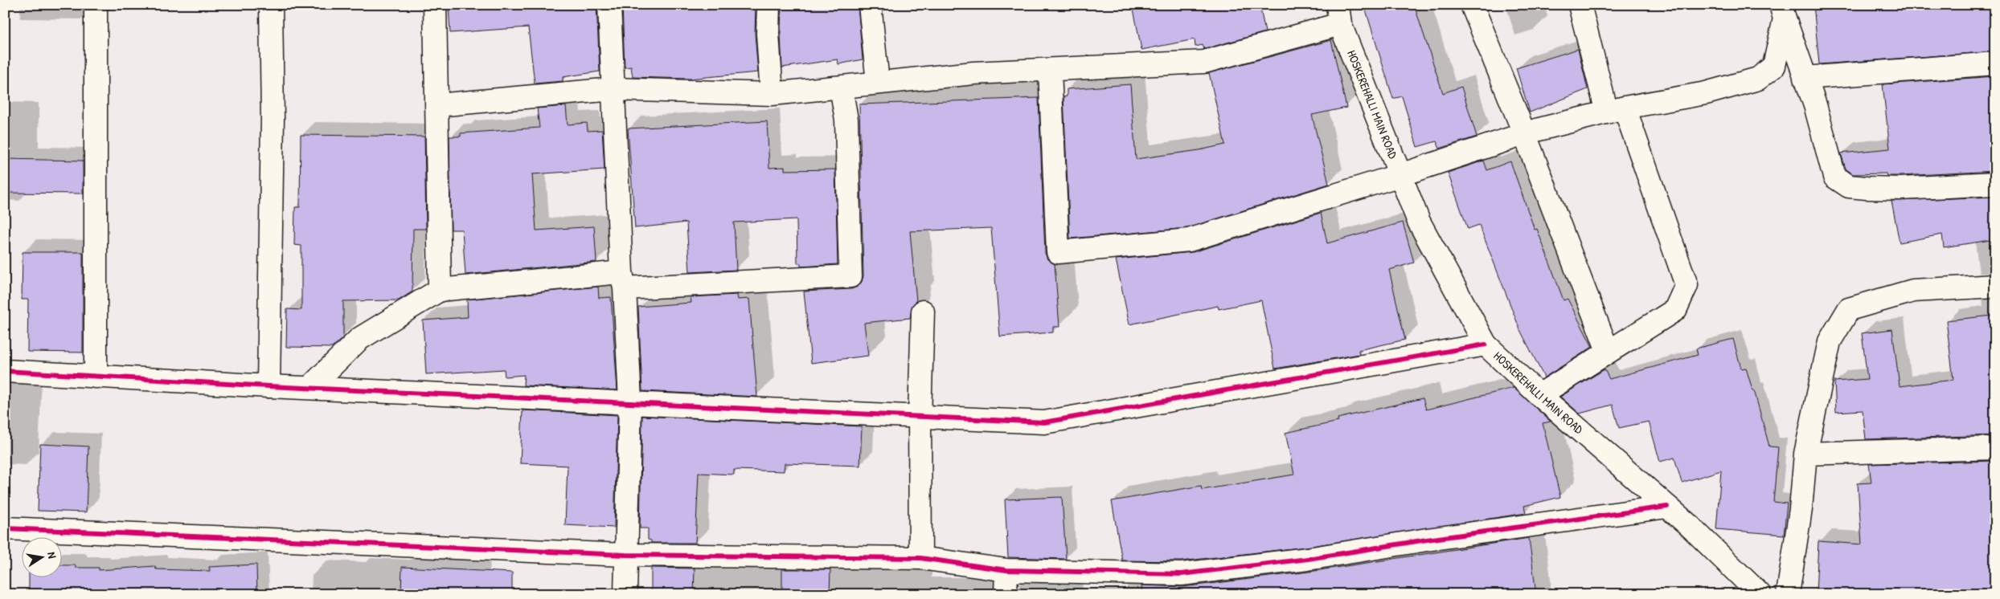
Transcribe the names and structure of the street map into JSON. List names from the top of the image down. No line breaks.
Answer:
{"streets":{"street":["HOSKEREHALLI MAIN ROAD"]},"north":"right"}
